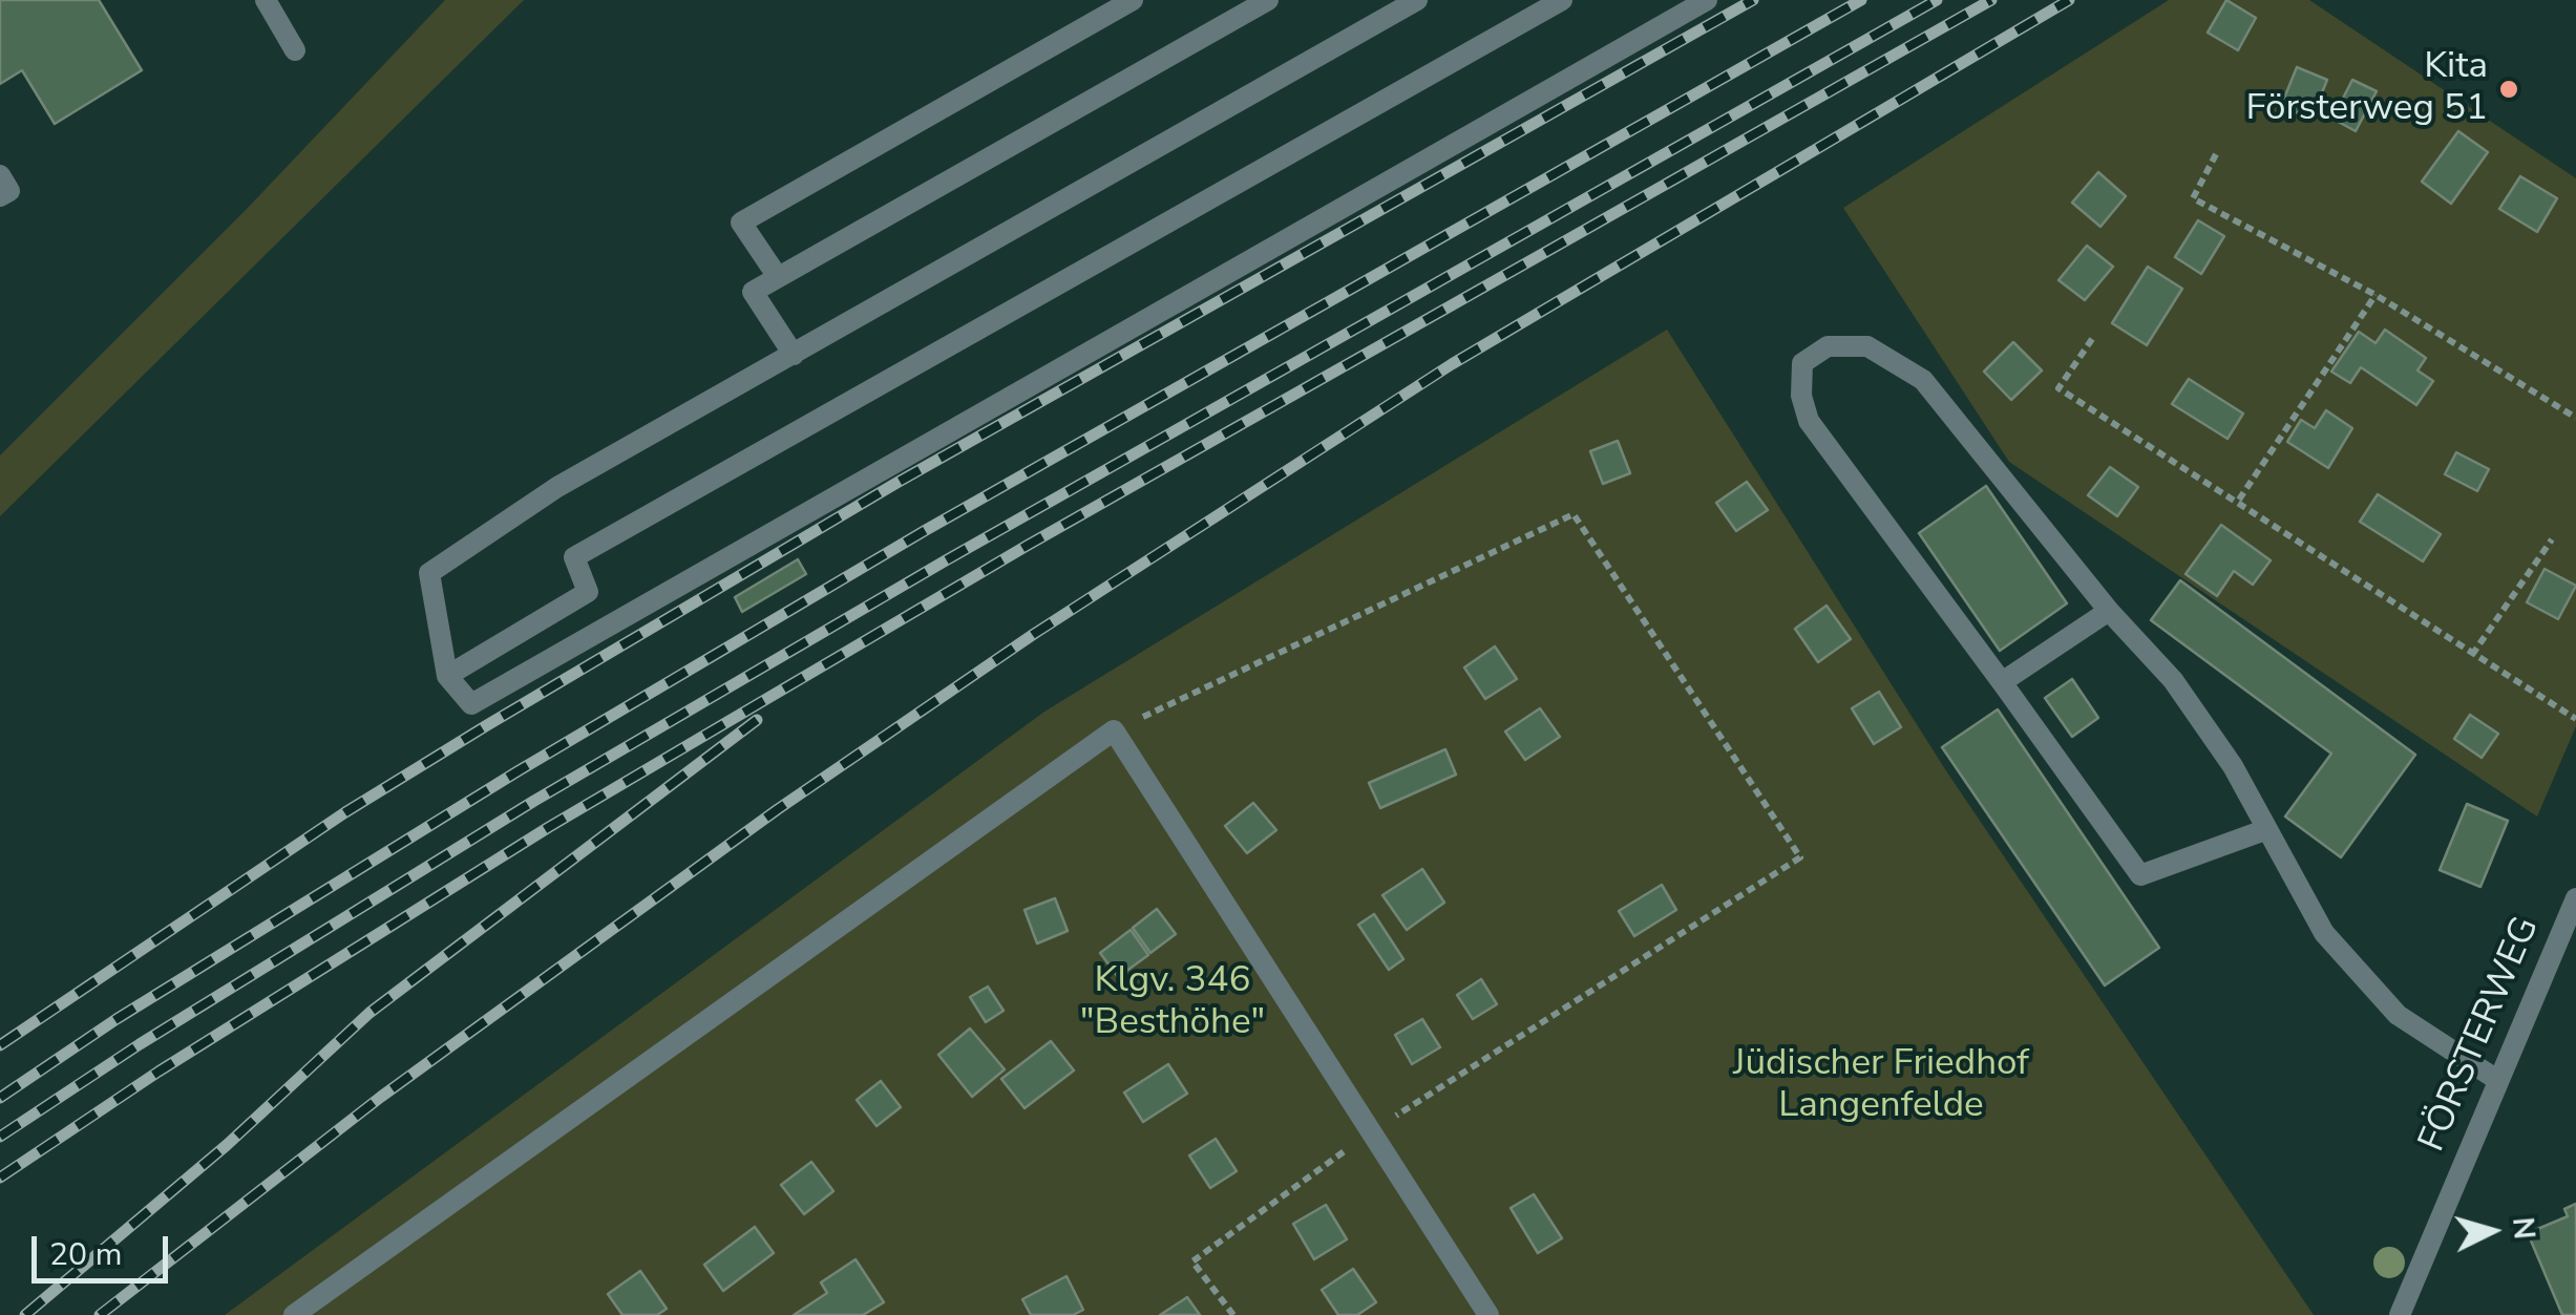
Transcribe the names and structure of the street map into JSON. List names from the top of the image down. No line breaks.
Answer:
{"streets":{"street":["FÖRSTERWEG"]},"parks":["Klgv. 346 \"Besthöhe\"","Jüdischer Friedhof Langenfelde"],"places":["Kita Försterweg 51"],"scale_bar":"20 m","north":"right"}
